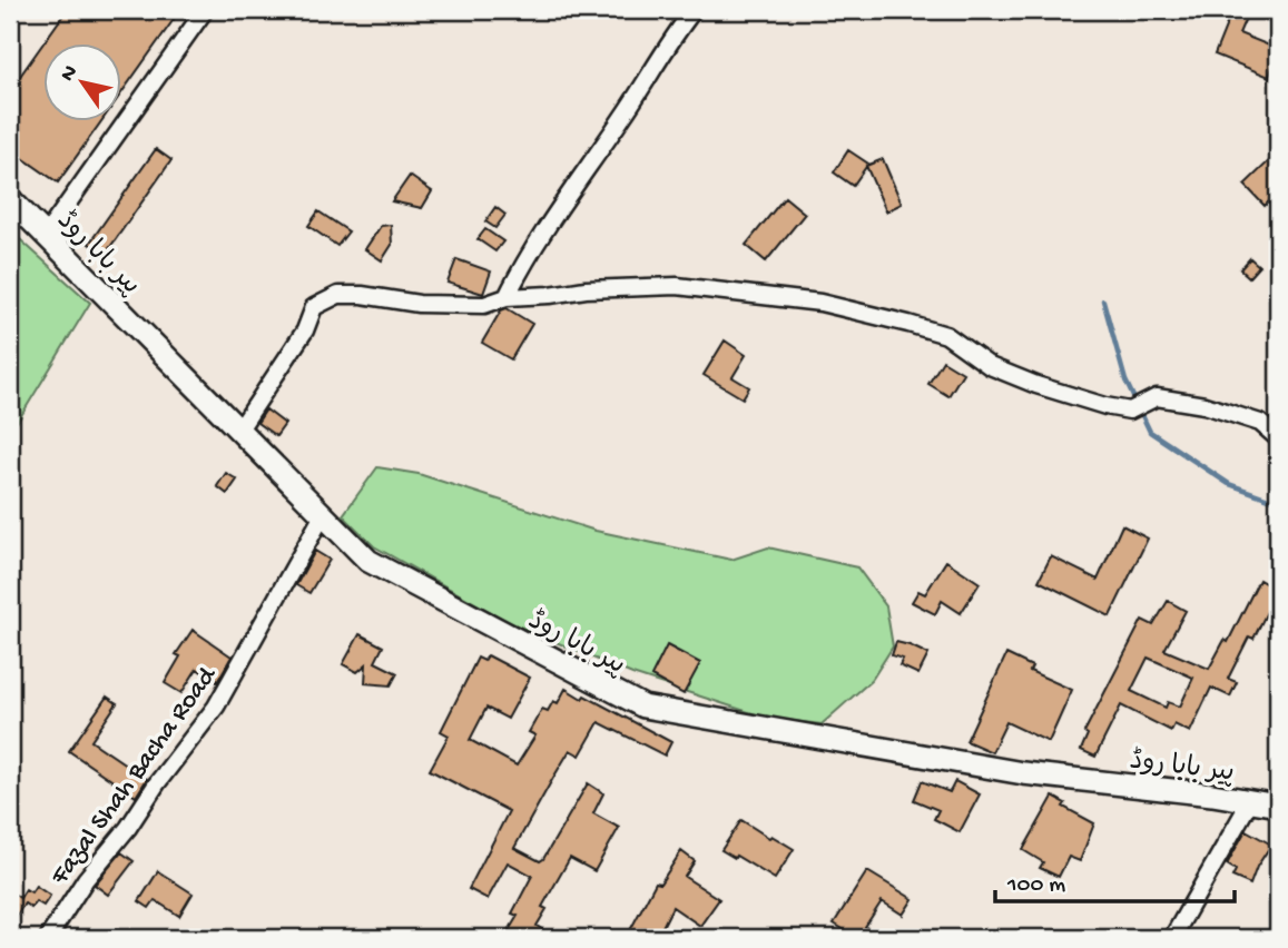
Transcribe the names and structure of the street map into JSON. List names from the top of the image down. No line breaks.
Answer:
{"streets":{"main road":["پیر بابا روڈ"],"street":["Fazal Shah Bacha Road"]},"crossings":[["پیر بابا روڈ","Fazal Shah Bacha Road"]],"scale_bar":"100 m","north":"top left"}
